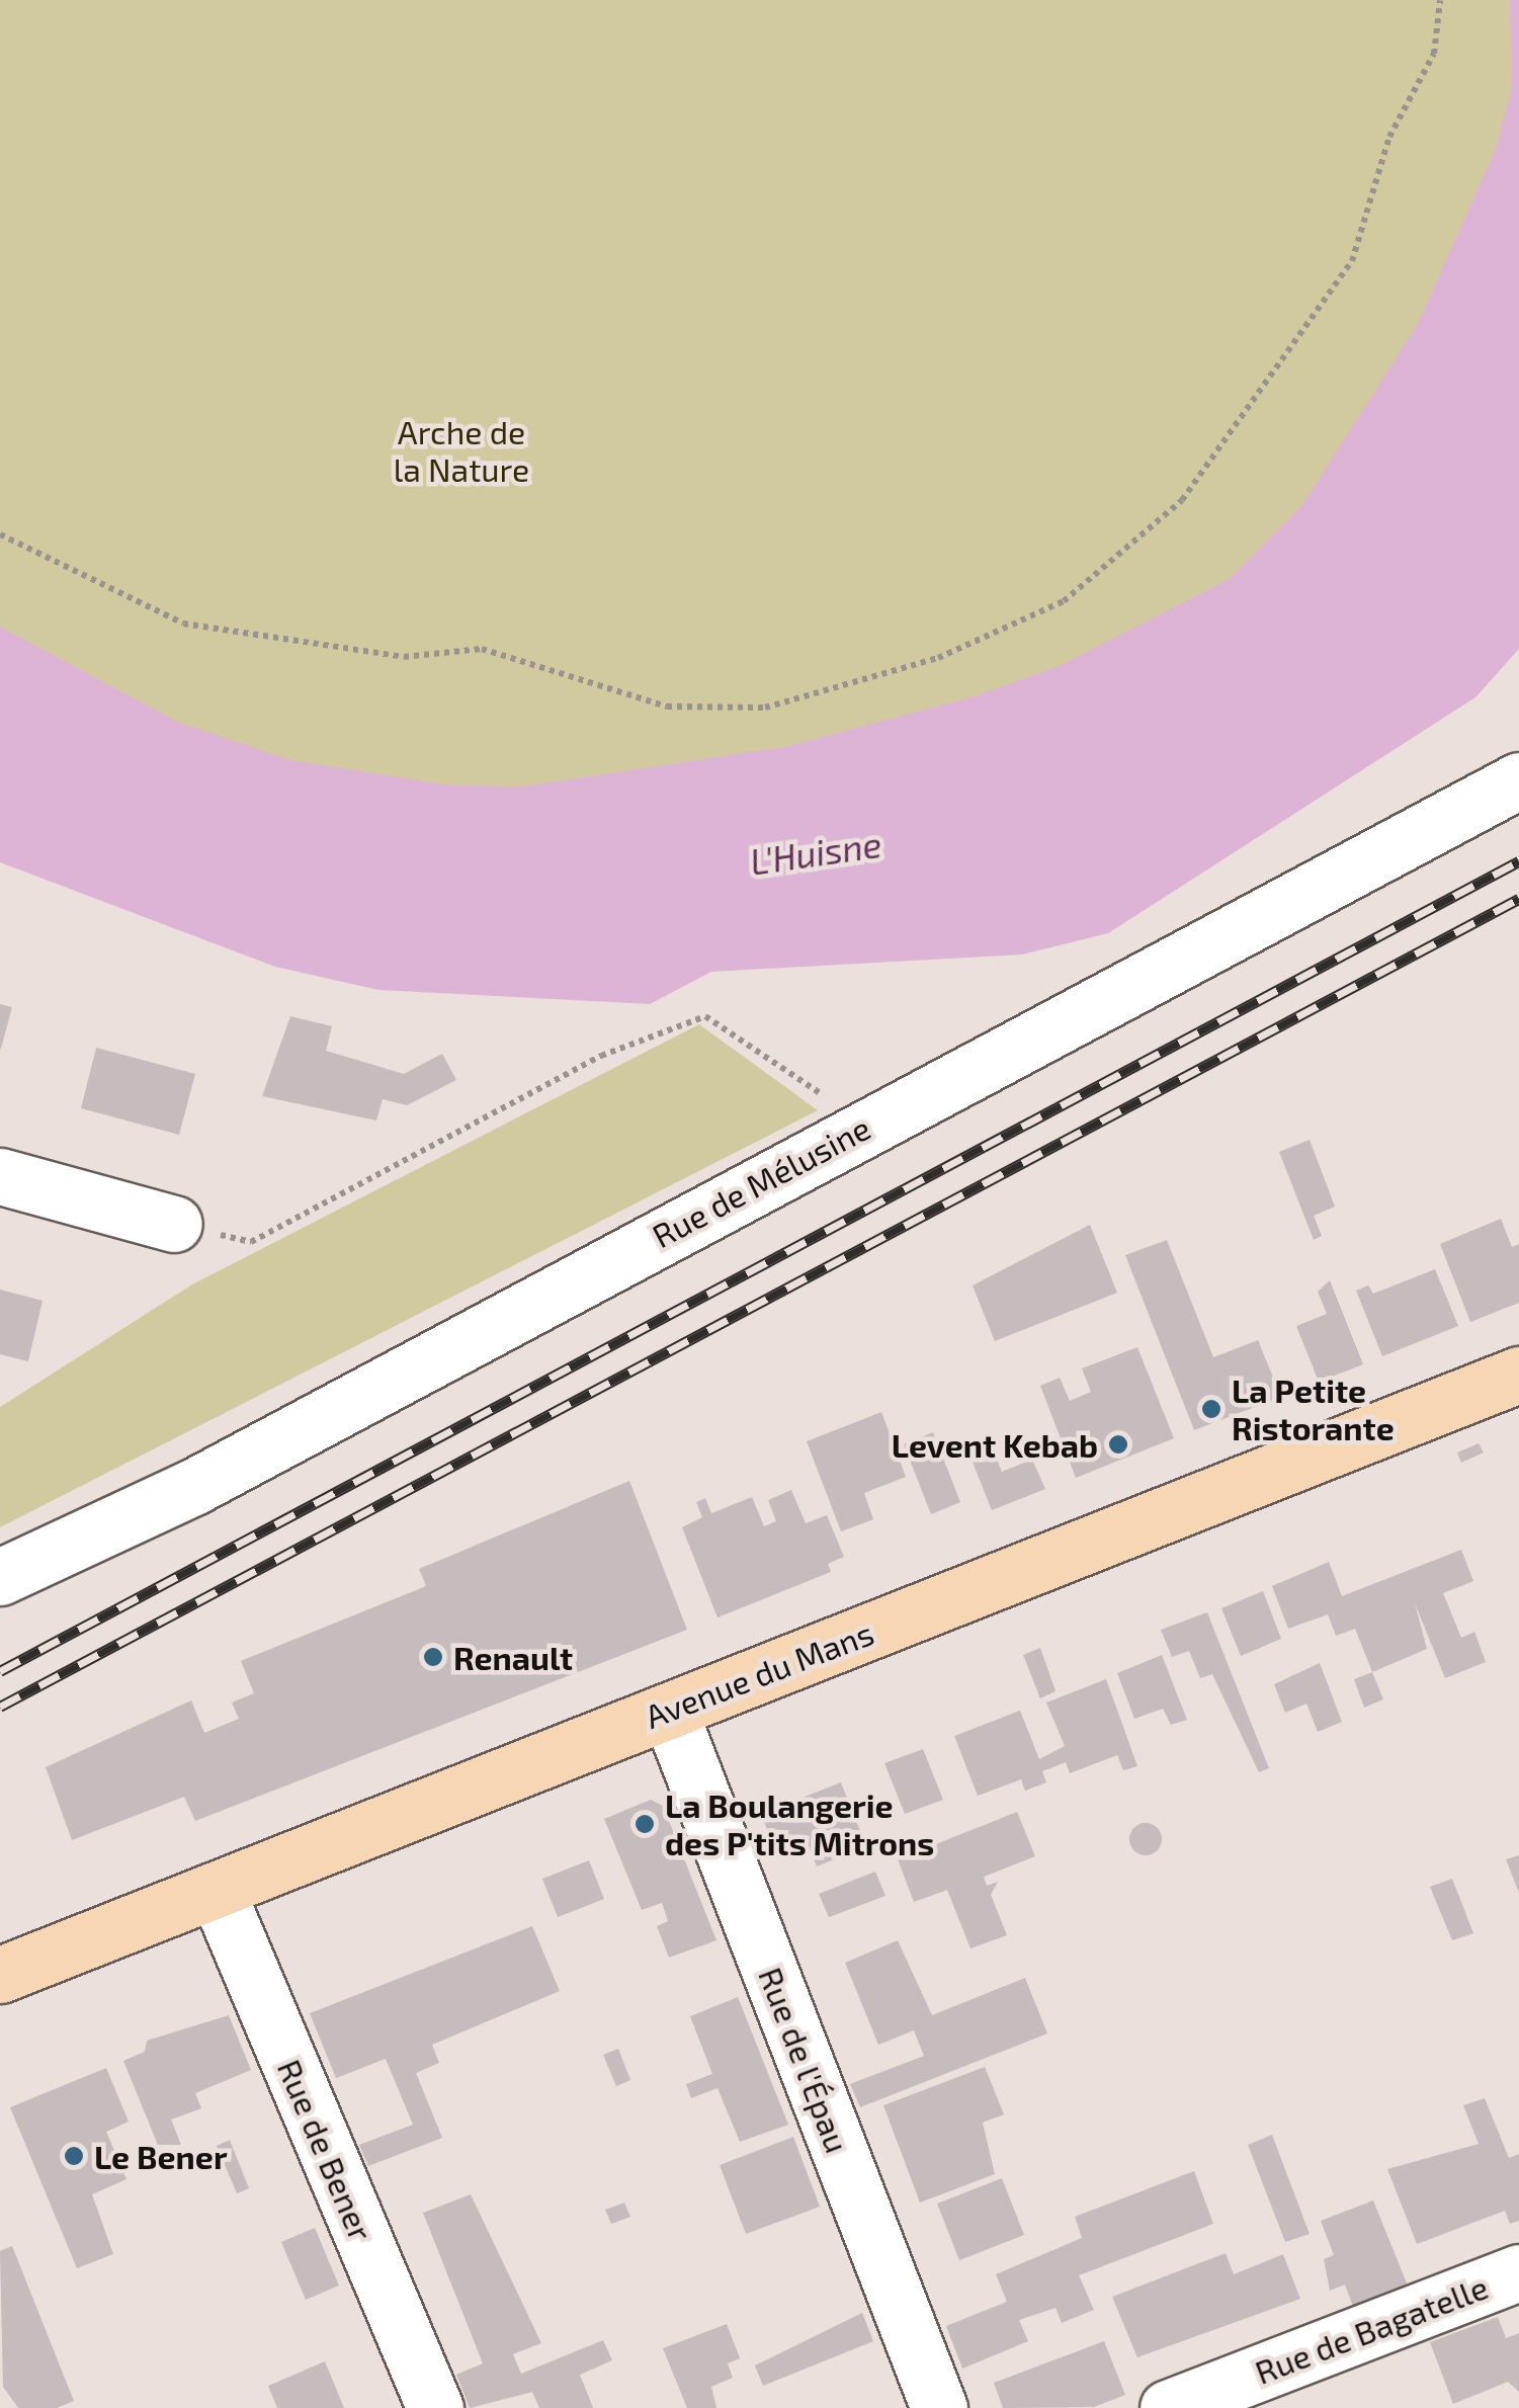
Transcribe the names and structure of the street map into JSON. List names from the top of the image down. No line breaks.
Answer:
{"streets":{"main road":["Avenue du Mans"],"street":["Rue de Mélusine","Rue de l'Épau","Rue de Bener","Rue de Bagatelle"]},"crossings":[["Avenue du Mans","Rue de l'Épau"],["Avenue du Mans","Rue de Bener"]],"water":["L'Huisne"],"parks":["Arche de la Nature"],"places":["La Petite Ristorante","Levent Kebab","Renault","La Boulangerie des P'tits Mitrons","Le Bener"]}
